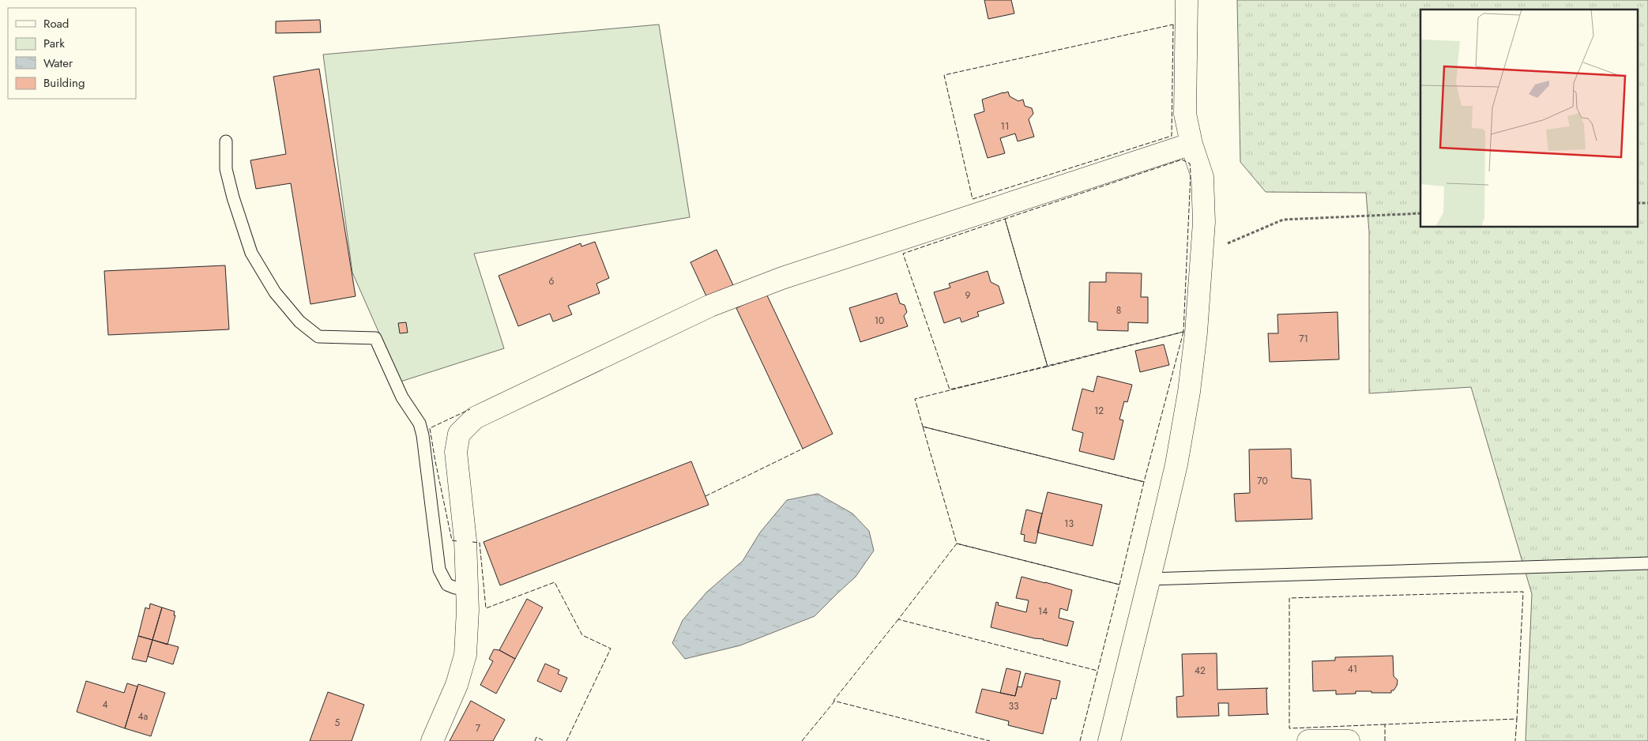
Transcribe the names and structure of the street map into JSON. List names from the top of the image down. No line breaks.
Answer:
{"house_numbers":["11","6","9","8","10","71","12","70","13","14","41","42","4","33","4a","5","7"],"legend":["Road","Park","Water","Building"]}
